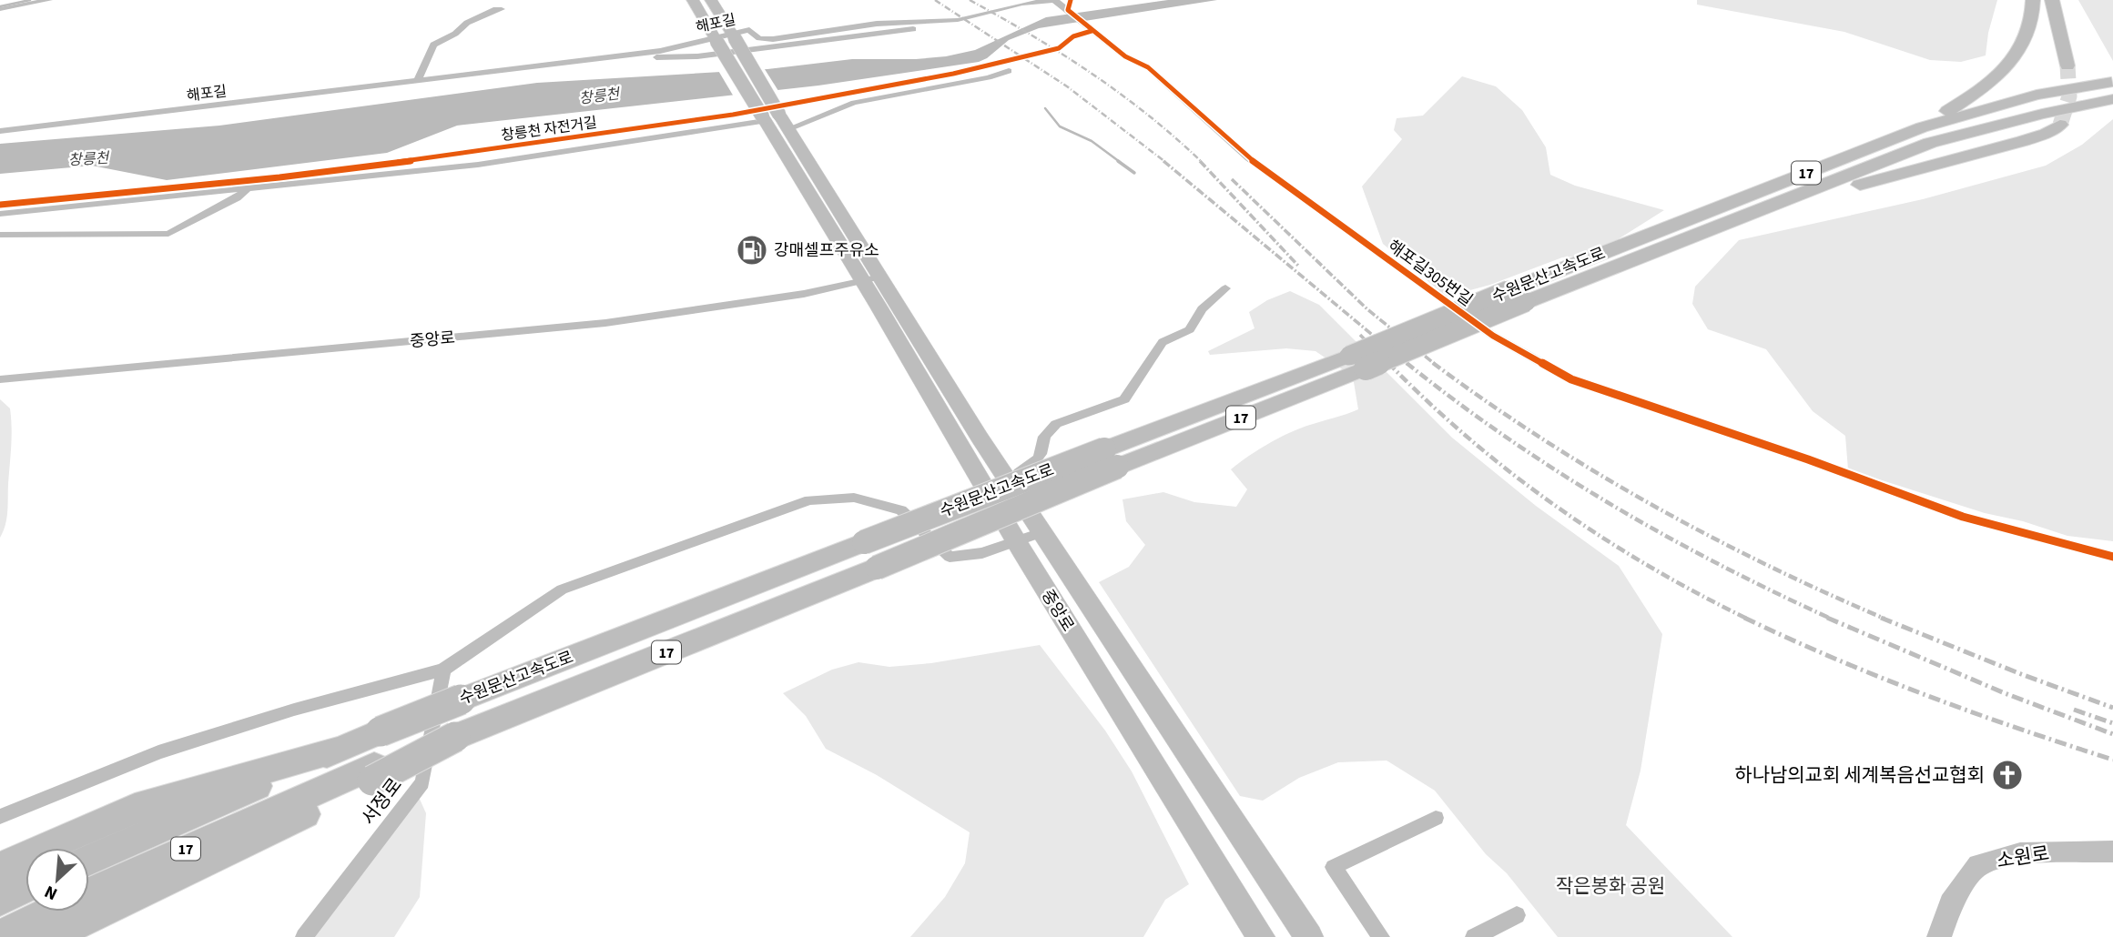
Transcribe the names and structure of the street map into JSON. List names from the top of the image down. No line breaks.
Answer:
{"streets":{"highway":["17","수원문산고속도로"],"main road":["중앙로","소원로"],"street":["해포길","해포길305번길","서정로"],"cycle path":["창릉천 자전거길"]},"crossings":[["해포길","해포길305번길"],["17","수원문산고속도로"]],"water":["창릉천"],"parks":["작은봉화 공원"],"places":{"fuel station":["강매셀프주유소"],"church":["하나남의교회 세계복음선교협회"]},"north":"bottom left"}
